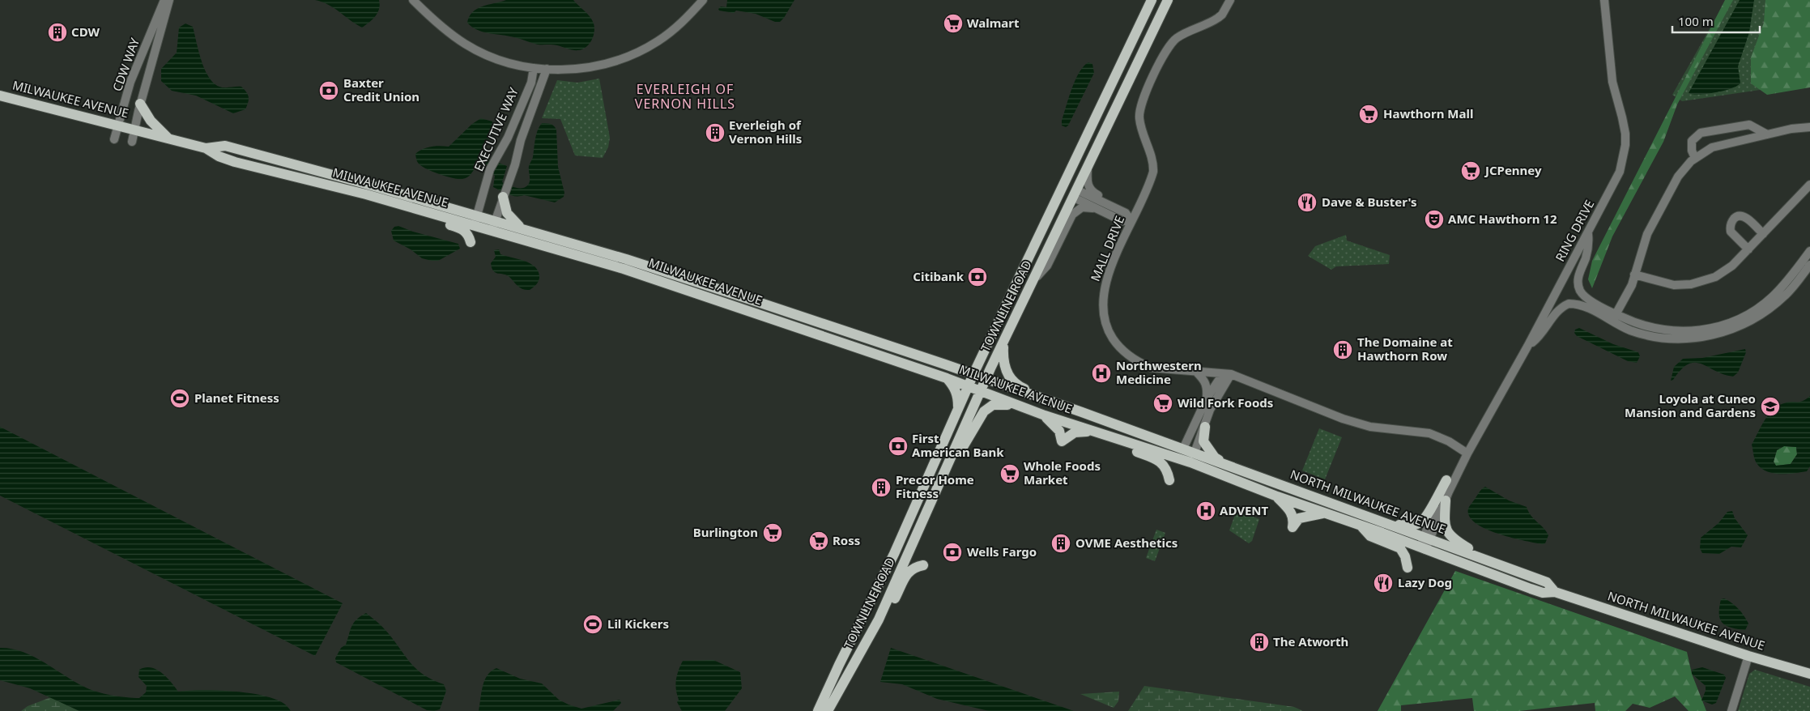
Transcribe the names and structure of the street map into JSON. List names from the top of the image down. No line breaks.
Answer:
{"streets":{"main road":["MILWAUKEE AVENUE","TOWNLINE ROAD","NORTH MILWAUKEE AVENUE"],"street":["CDW WAY","EXECUTIVE WAY","RING DRIVE","MALL DRIVE"]},"crossings":[["CDW WAY","MILWAUKEE AVENUE"],["MILWAUKEE AVENUE","EXECUTIVE WAY"],["MILWAUKEE AVENUE","TOWNLINE ROAD"],["MILWAUKEE AVENUE","NORTH MILWAUKEE AVENUE"],["RING DRIVE","MALL DRIVE"],["RING DRIVE","NORTH MILWAUKEE AVENUE"]],"districts":["EVERLEIGH OF VERNON HILLS"],"places":{"supermarket":["Walmart","Hawthorn Mall","JCPenney","Wild Fork Foods","Whole Foods Market","Burlington","Ross"],"building":["CDW","Everleigh of Vernon Hills","The Domaine at Hawthorn Row","Precor Home Fitness","OVME Aesthetics","The Atworth"],"bank":["Baxter Credit Union","Citibank","First American Bank","Wells Fargo"],"restaurant":["Dave & Buster's","Lazy Dog"],"theatre":["AMC Hawthorn 12"],"hospital":["Northwestern Medicine","ADVENT"],"sports":["Planet Fitness","Lil Kickers"],"school or university":["Loyola at Cuneo Mansion and Gardens"]},"scale_bar":"100 m"}
